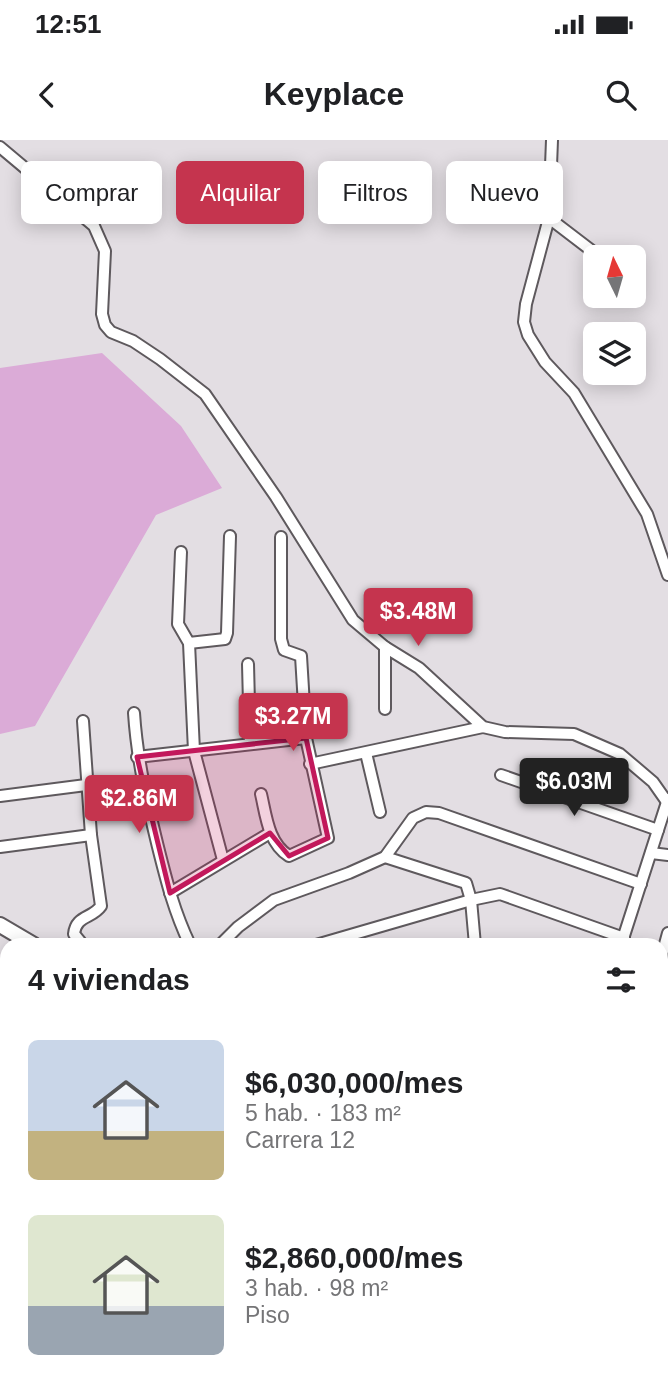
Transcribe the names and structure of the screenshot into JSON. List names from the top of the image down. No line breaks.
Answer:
{"north":"top","page":{"status":"12:51","header":"Keyplace","chip":["Comprar","Alquilar","Filtros","Nuevo"],"price":["$3.48M","$3.27M","$6.03M","$2.86M"],"heading":"4 viviendas","list":[{"name":"$6,030,000/mes","note":"5 hab. · 183 m² · Carrera 12"},{"name":"$2,860,000/mes","note":"3 hab. · 98 m² · Piso"}]}}
